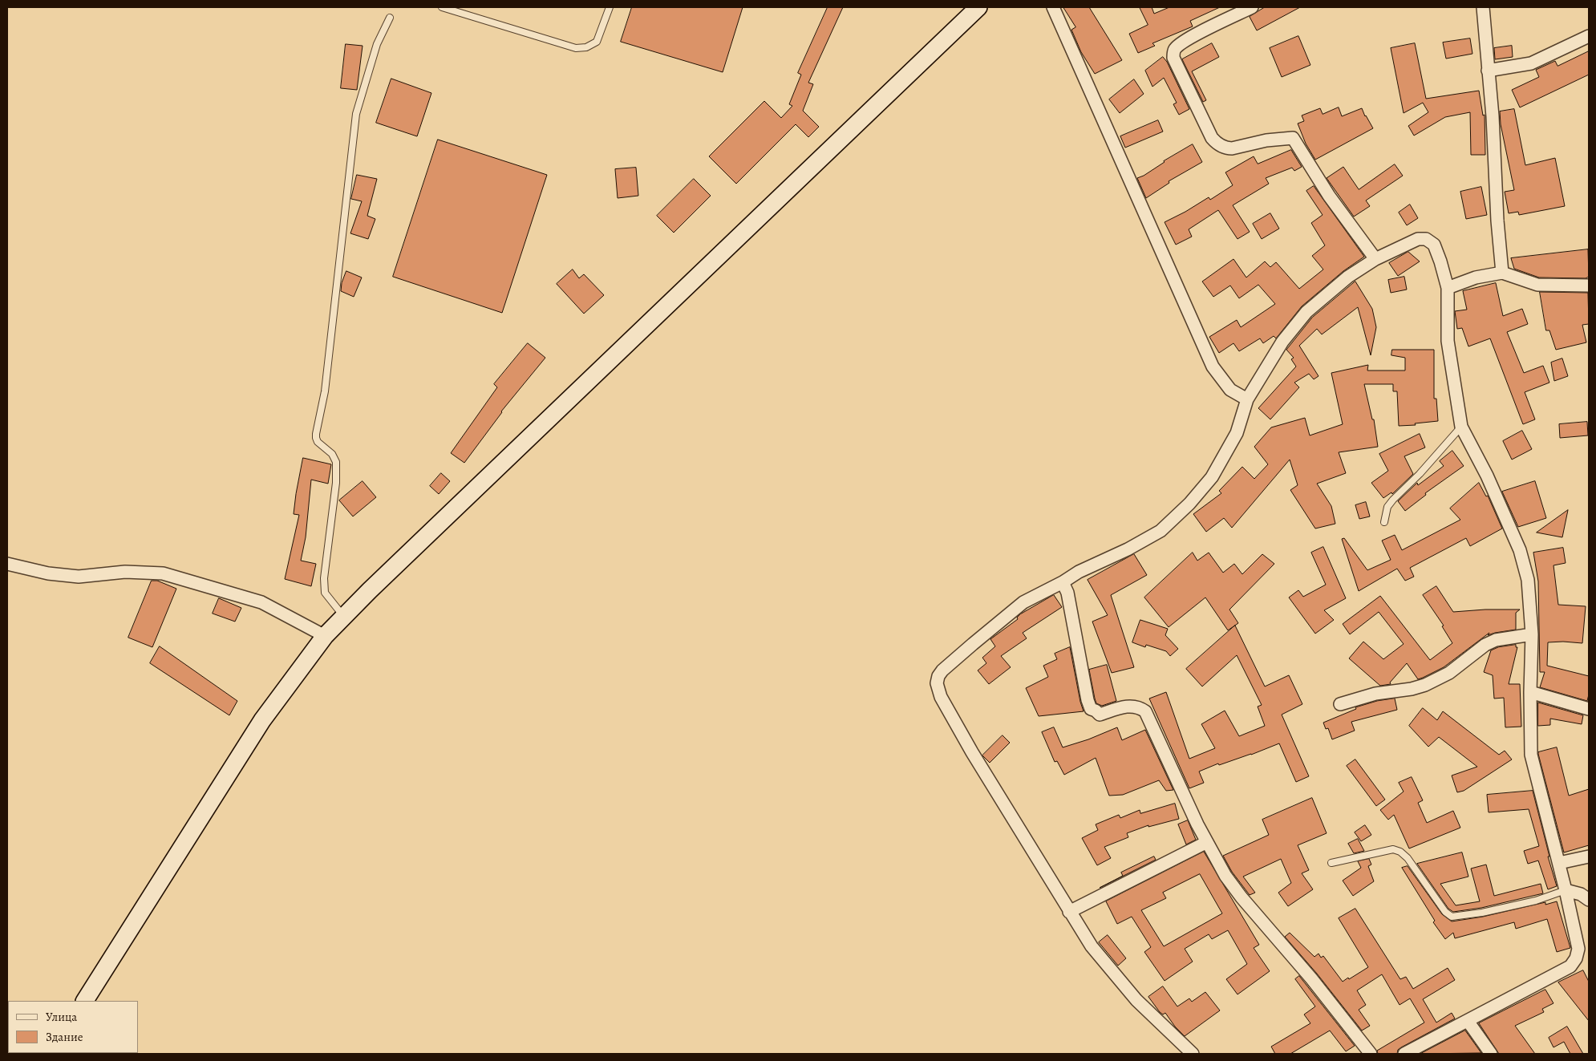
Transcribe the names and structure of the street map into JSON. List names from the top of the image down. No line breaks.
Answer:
{"legend":["Улица","Здание"]}
